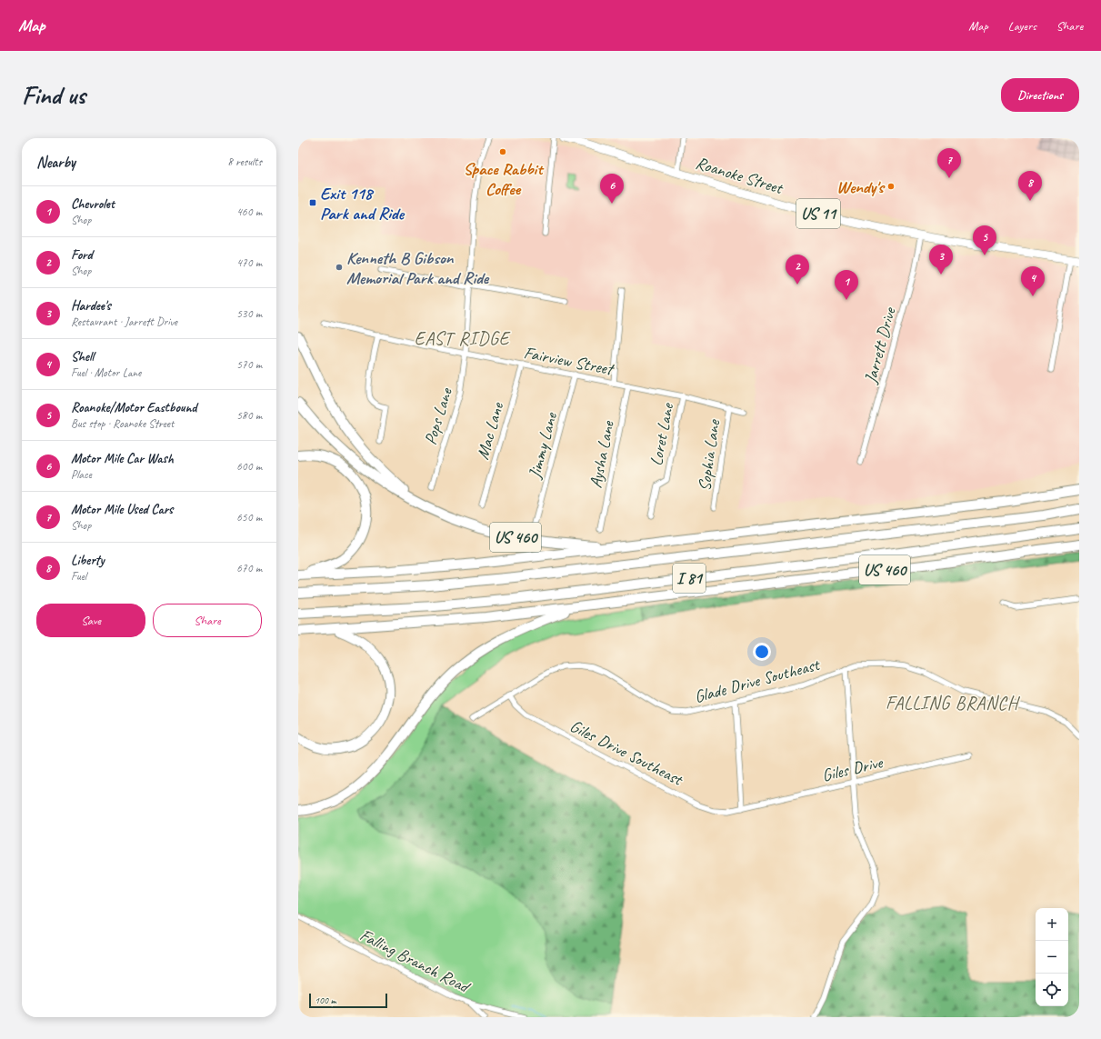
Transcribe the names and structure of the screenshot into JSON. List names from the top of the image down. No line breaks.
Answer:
{"streets":{"highway":["US 460","I 81"],"main road":["Roanoke Street","US 11"],"street":["Jarrett Drive","Fairview Street","Pops Lane","Mac Lane","Loret Lane","Jimmy Lane","Aysha Lane","Sophia Lane","Glade Drive Southeast","Giles Drive Southeast","Giles Drive","Falling Branch Road"]},"crossings":[["Roanoke Street","Jarrett Drive"],["Fairview Street","Pops Lane"],["Fairview Street","Mac Lane"],["Fairview Street","Loret Lane"],["Fairview Street","Jimmy Lane"],["Fairview Street","Aysha Lane"],["Fairview Street","Sophia Lane"],["Glade Drive Southeast","Giles Drive Southeast"],["Giles Drive Southeast","Giles Drive"]],"districts":["EAST RIDGE","FALLING BRANCH"],"places":{"other":["Space Rabbit Coffee","Wendy's","Kenneth B Gibson Memorial Park and Ride"],"transit":["Exit 118 Park and Ride"]},"scale_bar":"100 m","page":{"header":"Map","nav":["Map","Layers","Share"],"buttons":["Directions",["Save","Share"]],"title":"Find us","heading":["Nearby","8 results"],"pins":["7","8","6","5","3","2","4","1"],"list":[{"mark":"1","name":"Chevrolet","note":"Shop","value":"460 m"},{"mark":"2","name":"Ford","note":"Shop","value":"470 m"},{"mark":"3","name":"Hardee's","note":"Restaurant · Jarrett Drive","value":"530 m"},{"mark":"4","name":"Shell","note":"Fuel · Motor Lane","value":"570 m"},{"mark":"5","name":"Roanoke/Motor Eastbound","note":"Bus stop · Roanoke Street","value":"580 m"},{"mark":"6","name":"Motor Mile Car Wash","note":"Place","value":"600 m"},{"mark":"7","name":"Motor Mile Used Cars","note":"Shop","value":"650 m"},{"mark":"8","name":"Liberty","note":"Fuel","value":"670 m"}],"map_buttons":["+","−"],"scale":"100 m"}}
